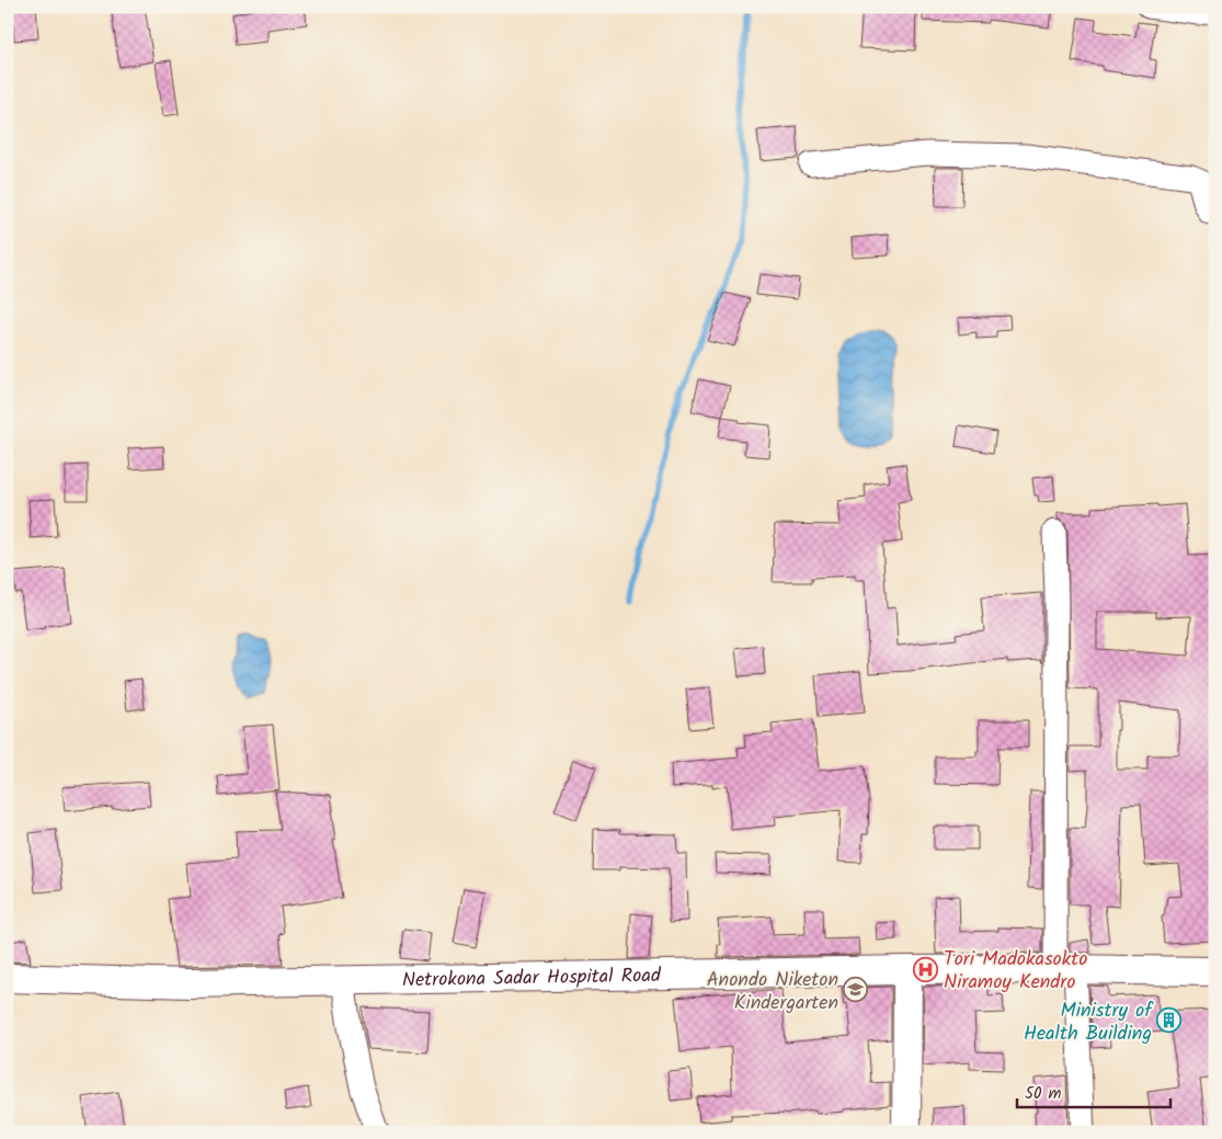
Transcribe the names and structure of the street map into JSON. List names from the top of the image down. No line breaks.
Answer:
{"streets":{"street":["Netrokona Sadar Hospital Road"]},"places":{"hospital":["Tori Madokasokto Niramoy Kendro"],"school or university":["Anondo Niketon Kindergarten"],"building":["Ministry of Health Building"]},"scale_bar":"50 m"}
